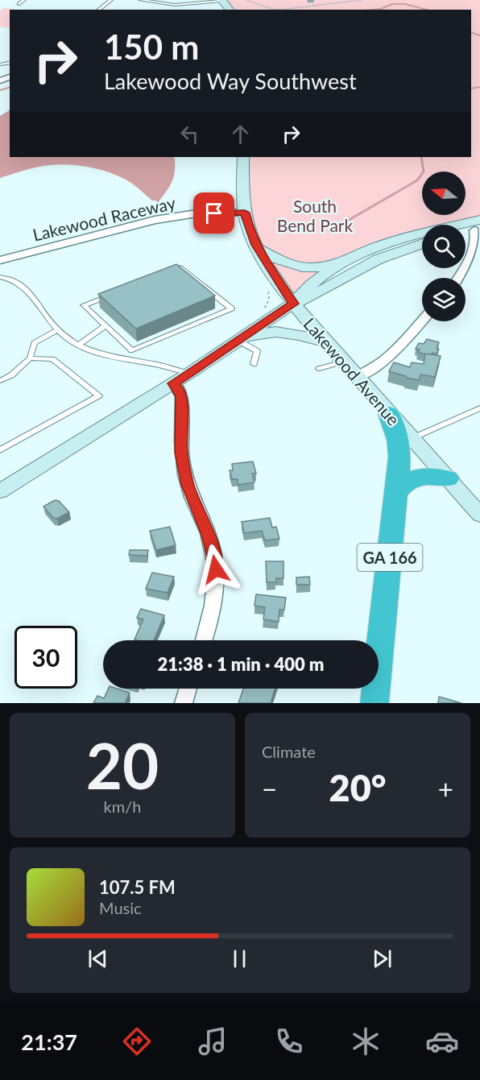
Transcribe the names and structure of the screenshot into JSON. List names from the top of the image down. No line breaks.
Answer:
{"streets":{"highway":["GA 166"],"main road":["Lakewood Avenue"],"street":["Lakewood Raceway"]},"crossings":[["Lakewood Raceway","Lakewood Avenue"],["Lakewood Avenue","GA 166"]],"parks":["South Bend Park"],"north":"left","page":{"turn":["150 m","Lakewood Way Southwest"],"limit":"30","trip":"21:38 · 1 min · 400 m","tile":[["20","km/h"],"Climate"],"heat":["−","20°","+"],"song":["107.5 FM","Music"],"tabs":"21:37"}}
